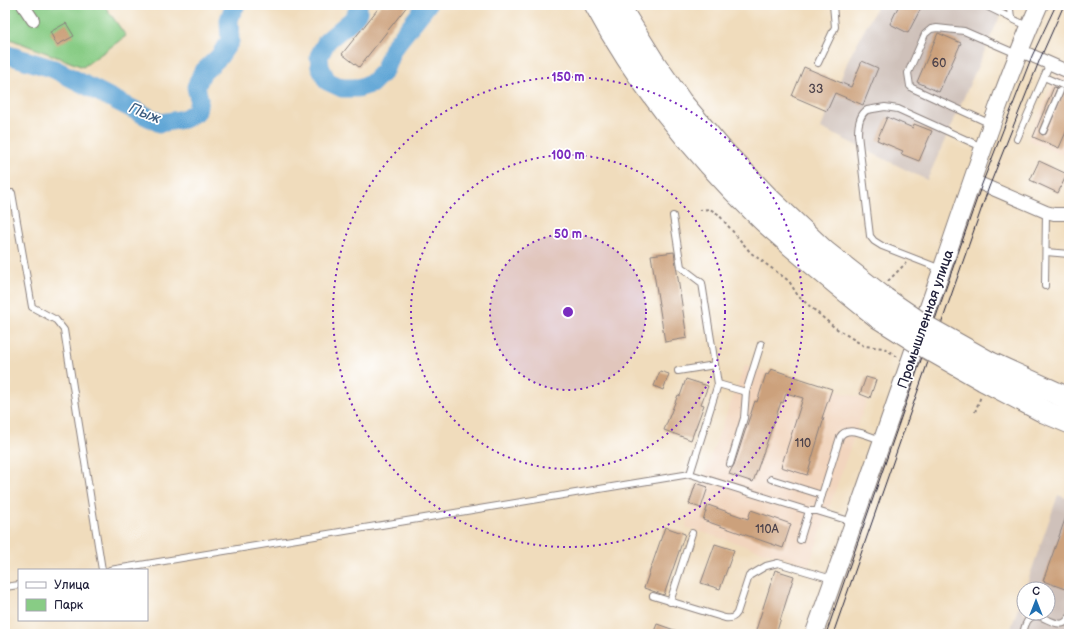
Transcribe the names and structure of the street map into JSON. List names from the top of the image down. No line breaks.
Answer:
{"streets":{"street":["Промышленная улица"]},"water":["Пыж"],"house_numbers":["60","33","110","110А"],"legend":["Улица","Парк"],"north":"top","rings":["150 m","100 m","50 m"]}
